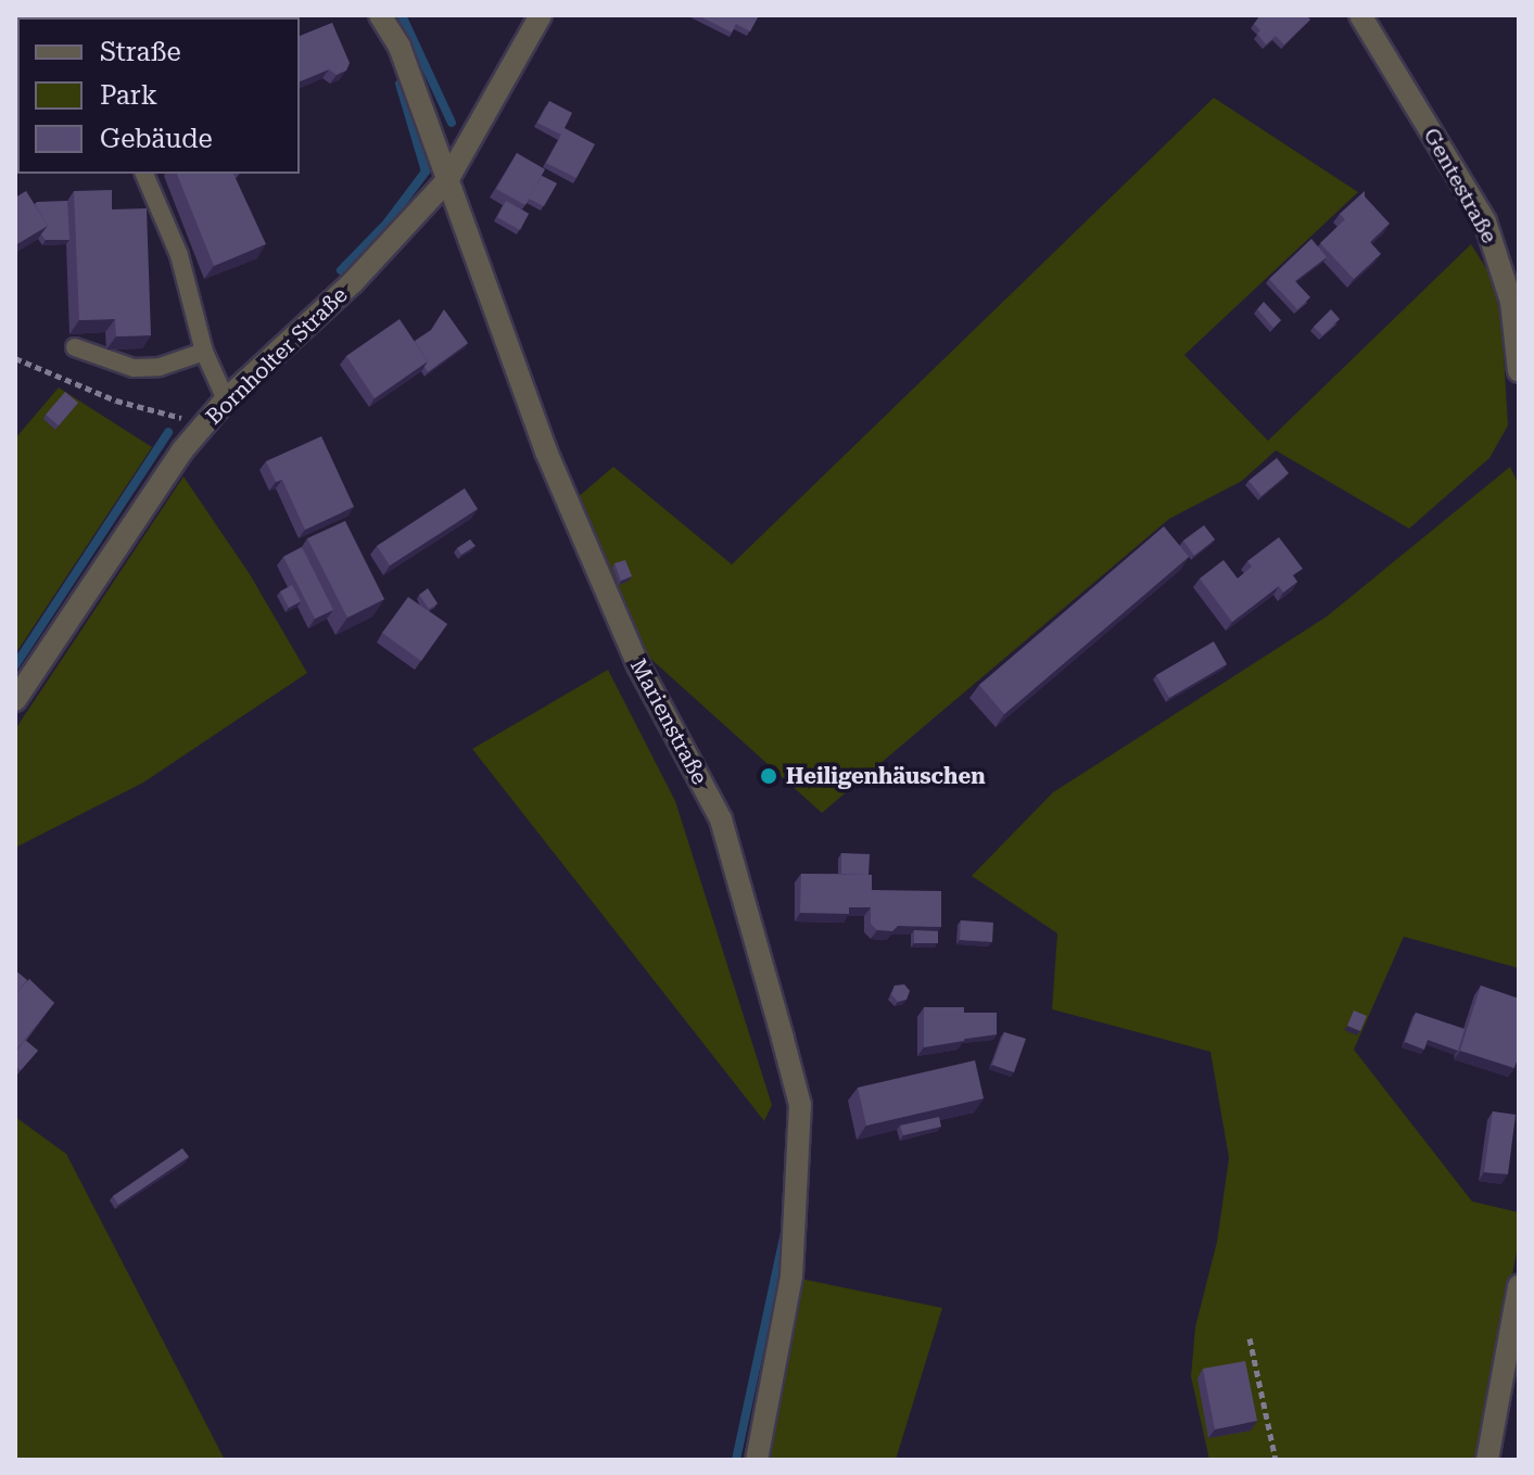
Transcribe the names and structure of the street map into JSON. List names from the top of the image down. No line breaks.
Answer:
{"streets":{"street":["Gentestraße","Bornholter Straße","Marienstraße"]},"crossings":[["Bornholter Straße","Marienstraße"]],"places":["Heiligenhäuschen"],"legend":["Straße","Park","Gebäude"]}
